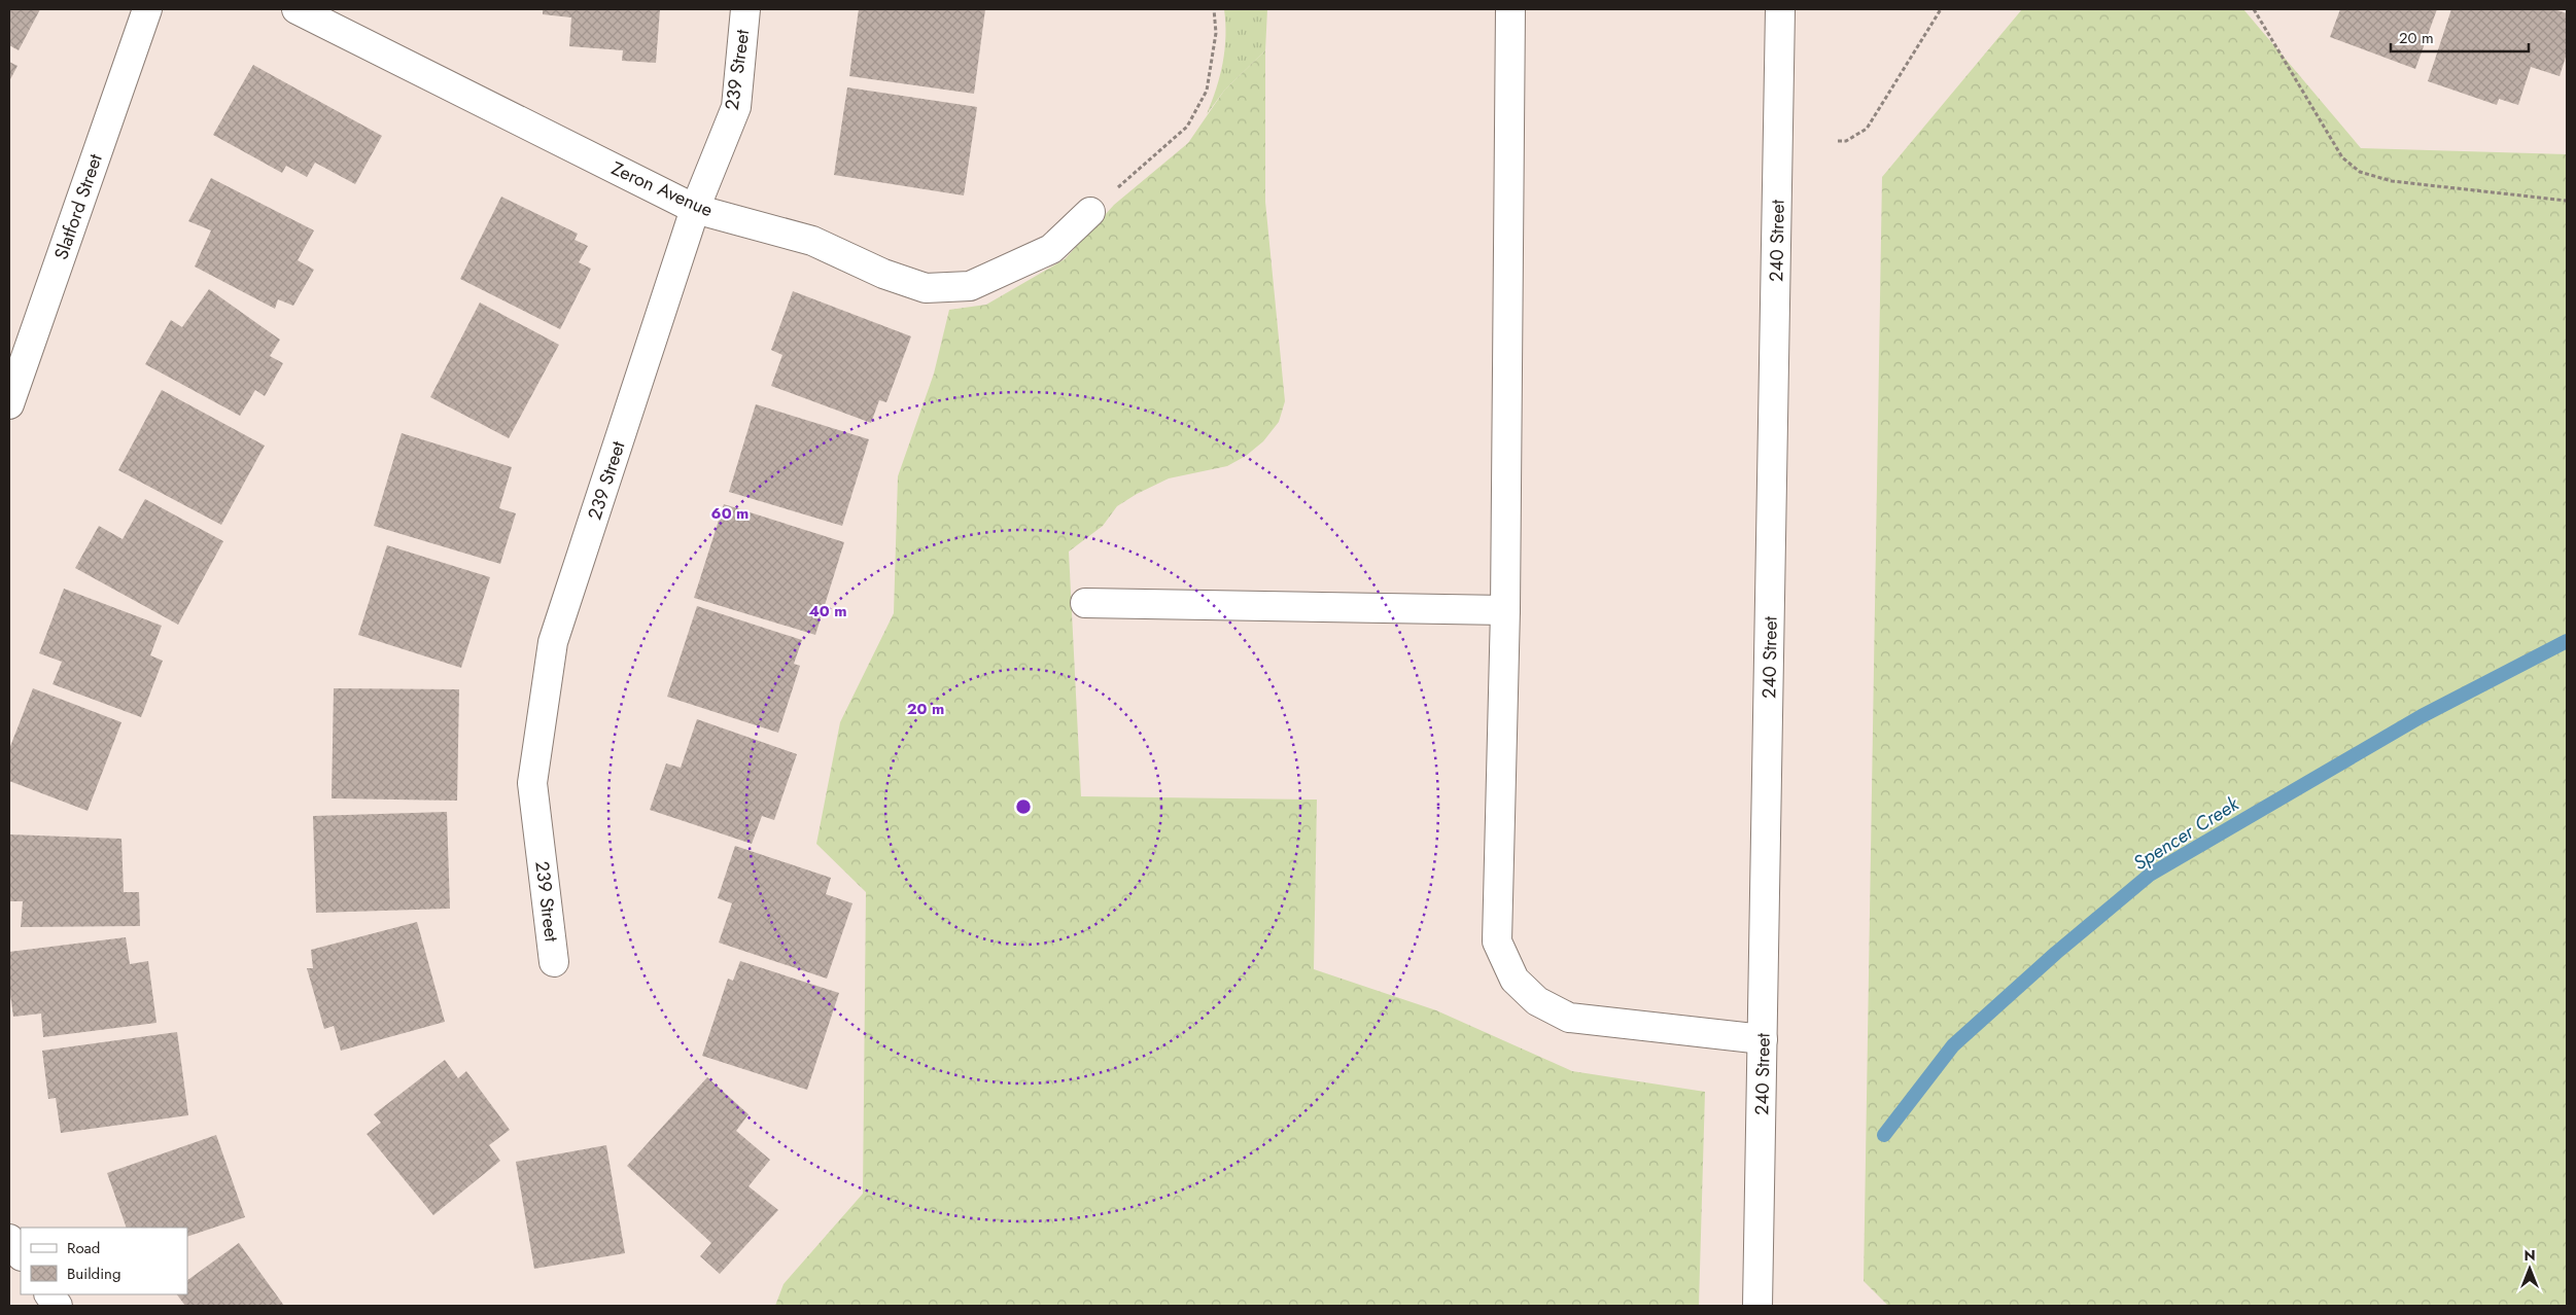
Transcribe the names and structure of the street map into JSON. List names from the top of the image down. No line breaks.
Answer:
{"streets":{"street":["239 Street","Zeron Avenue","Slatford Street","240 Street"]},"crossings":[["239 Street","Zeron Avenue"]],"water":["Spencer Creek"],"legend":["Road","Building"],"scale_bar":"20 m","north":"top","rings":["60 m","40 m","20 m"]}
